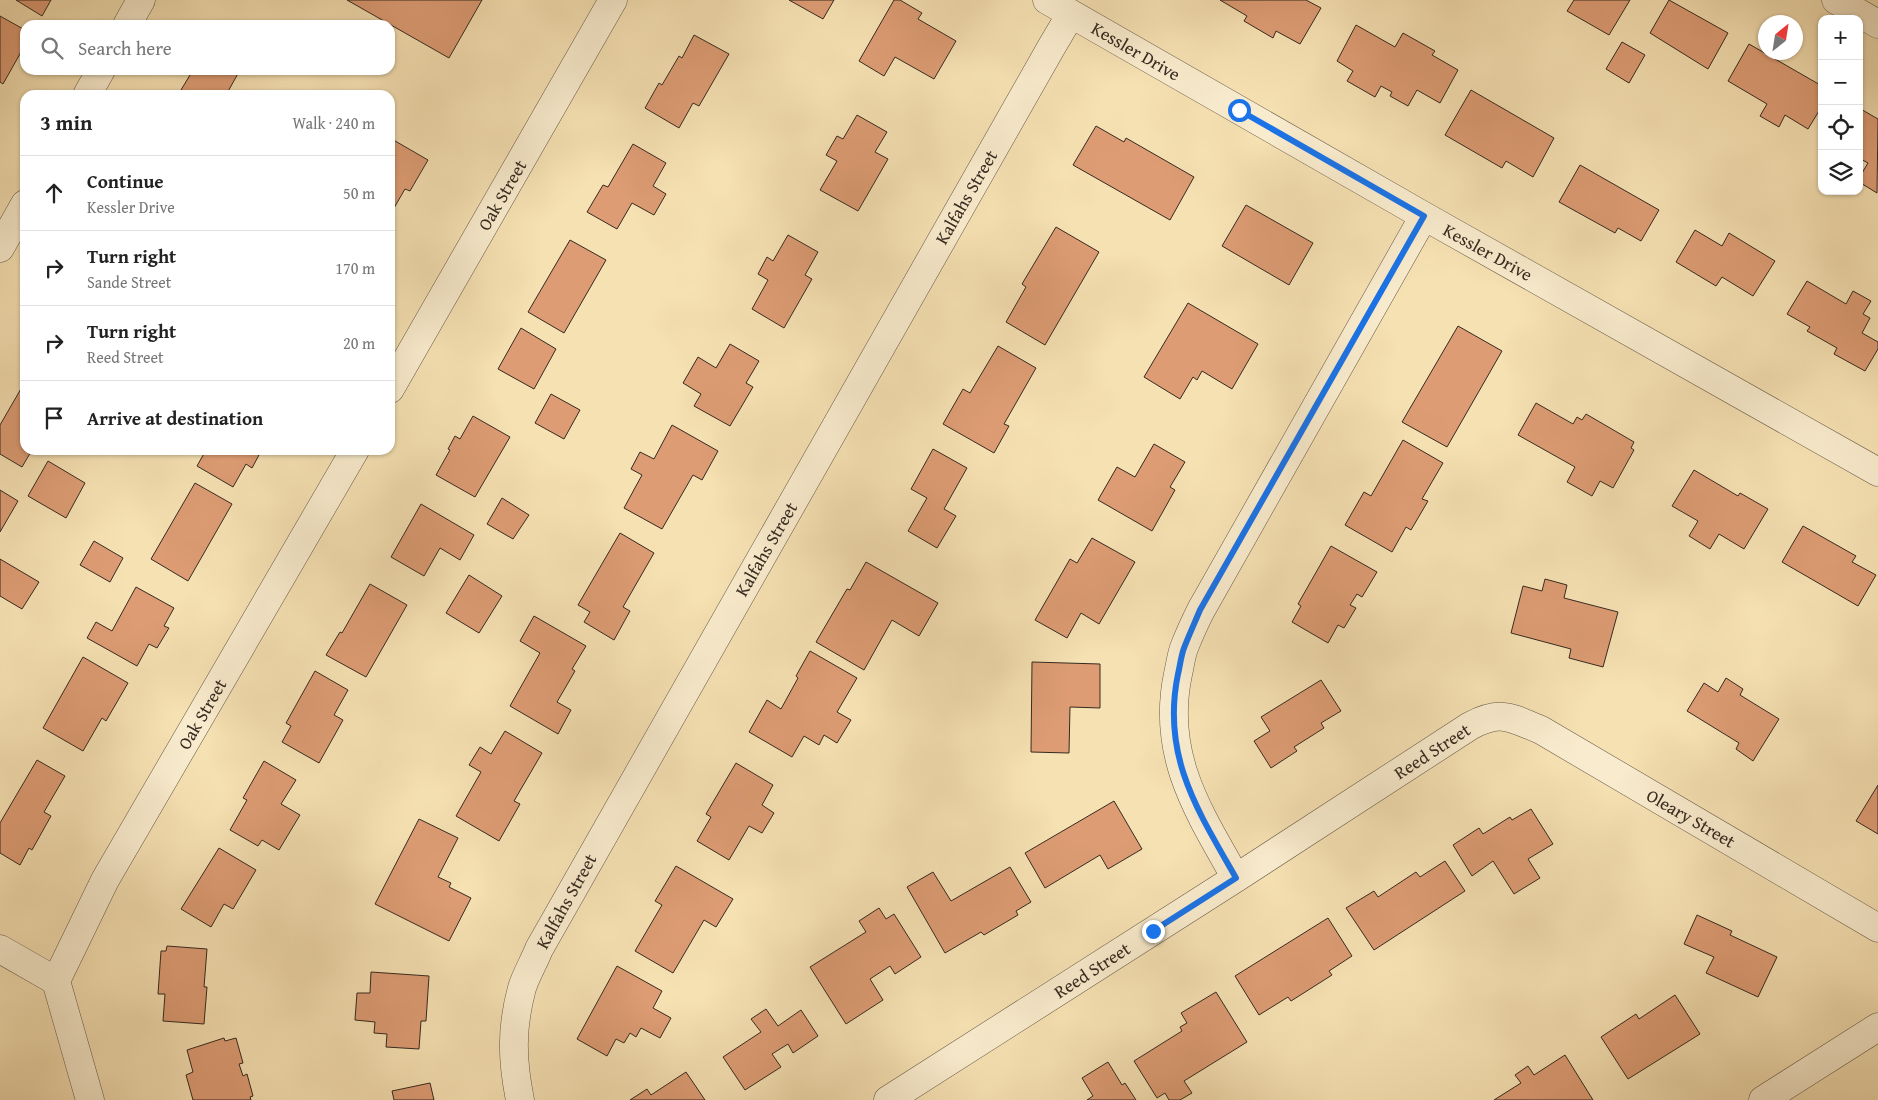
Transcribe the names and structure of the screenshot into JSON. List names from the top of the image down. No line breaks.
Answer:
{"streets":{"street":["Kessler Drive","Oak Street","Kalfahs Street","Reed Street","Oleary Street"]},"crossings":[["Kessler Drive","Kalfahs Street"],["Reed Street","Oleary Street"]],"north":"top right","page":{"map_buttons":["+","−"],"search":"Search here","heading":["3 min","Walk · 240 m"],"list":[["Continue","Kessler Drive","50 m"],["Turn right","Sande Street","170 m"],["Turn right","Reed Street","20 m"],"Arrive at destination"]}}
